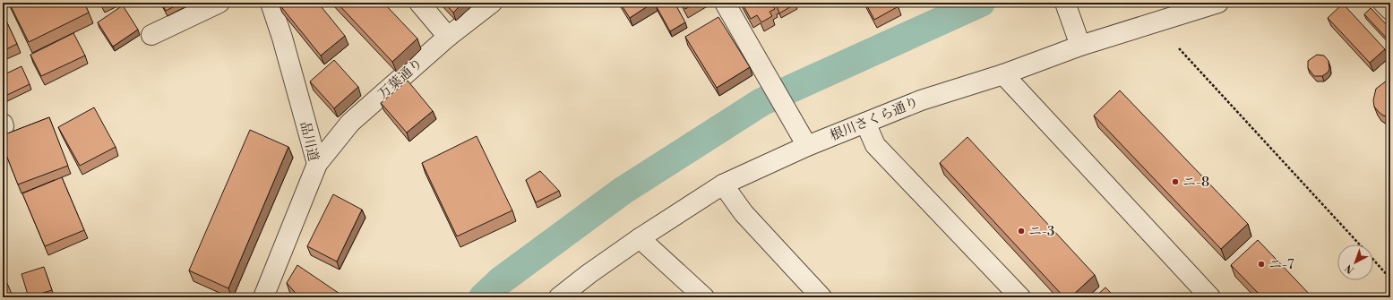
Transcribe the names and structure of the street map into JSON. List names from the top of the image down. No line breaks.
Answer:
{"streets":{"street":["万葉通り","根川さくら通り","品川道"]},"crossings":[["万葉通り","品川道"]],"places":["ニ-8","ニ-3","ニ-7"],"north":"bottom left"}
